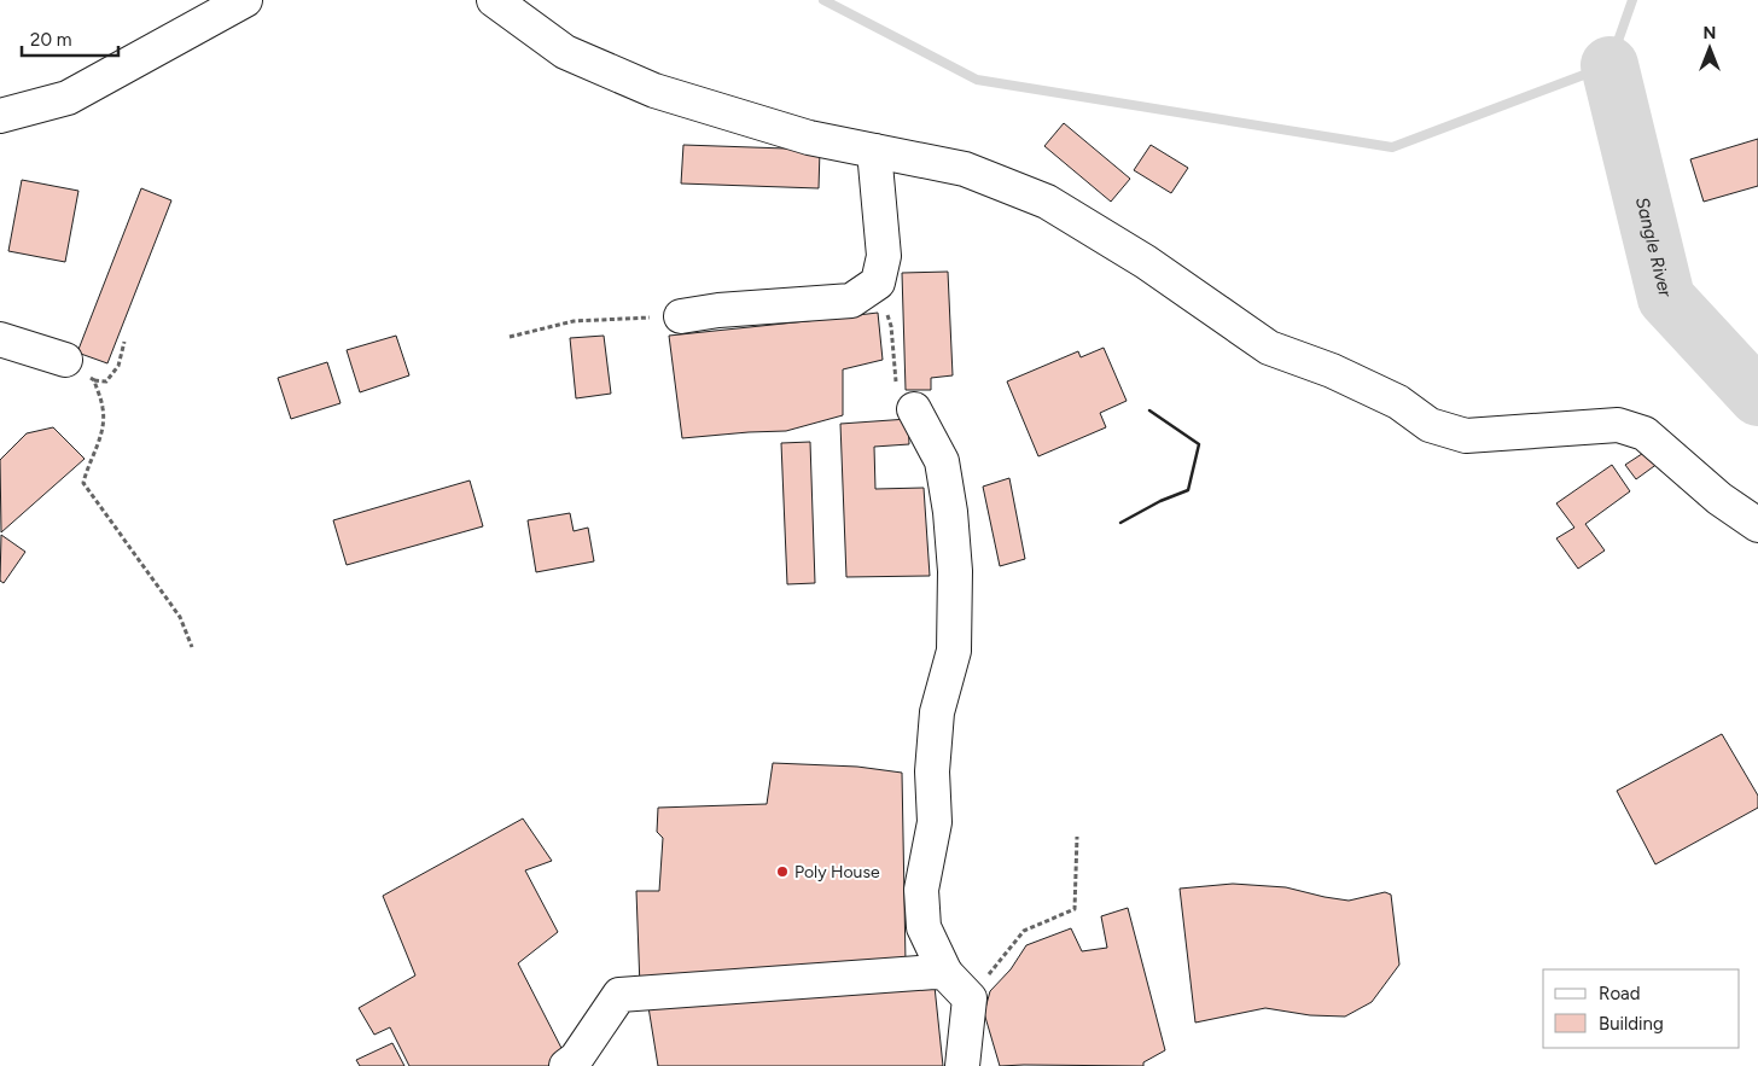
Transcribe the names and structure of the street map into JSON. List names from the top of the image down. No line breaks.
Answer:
{"water":["Sangle River"],"places":["Poly House"],"legend":["Road","Building"],"scale_bar":"20 m","north":"top"}
